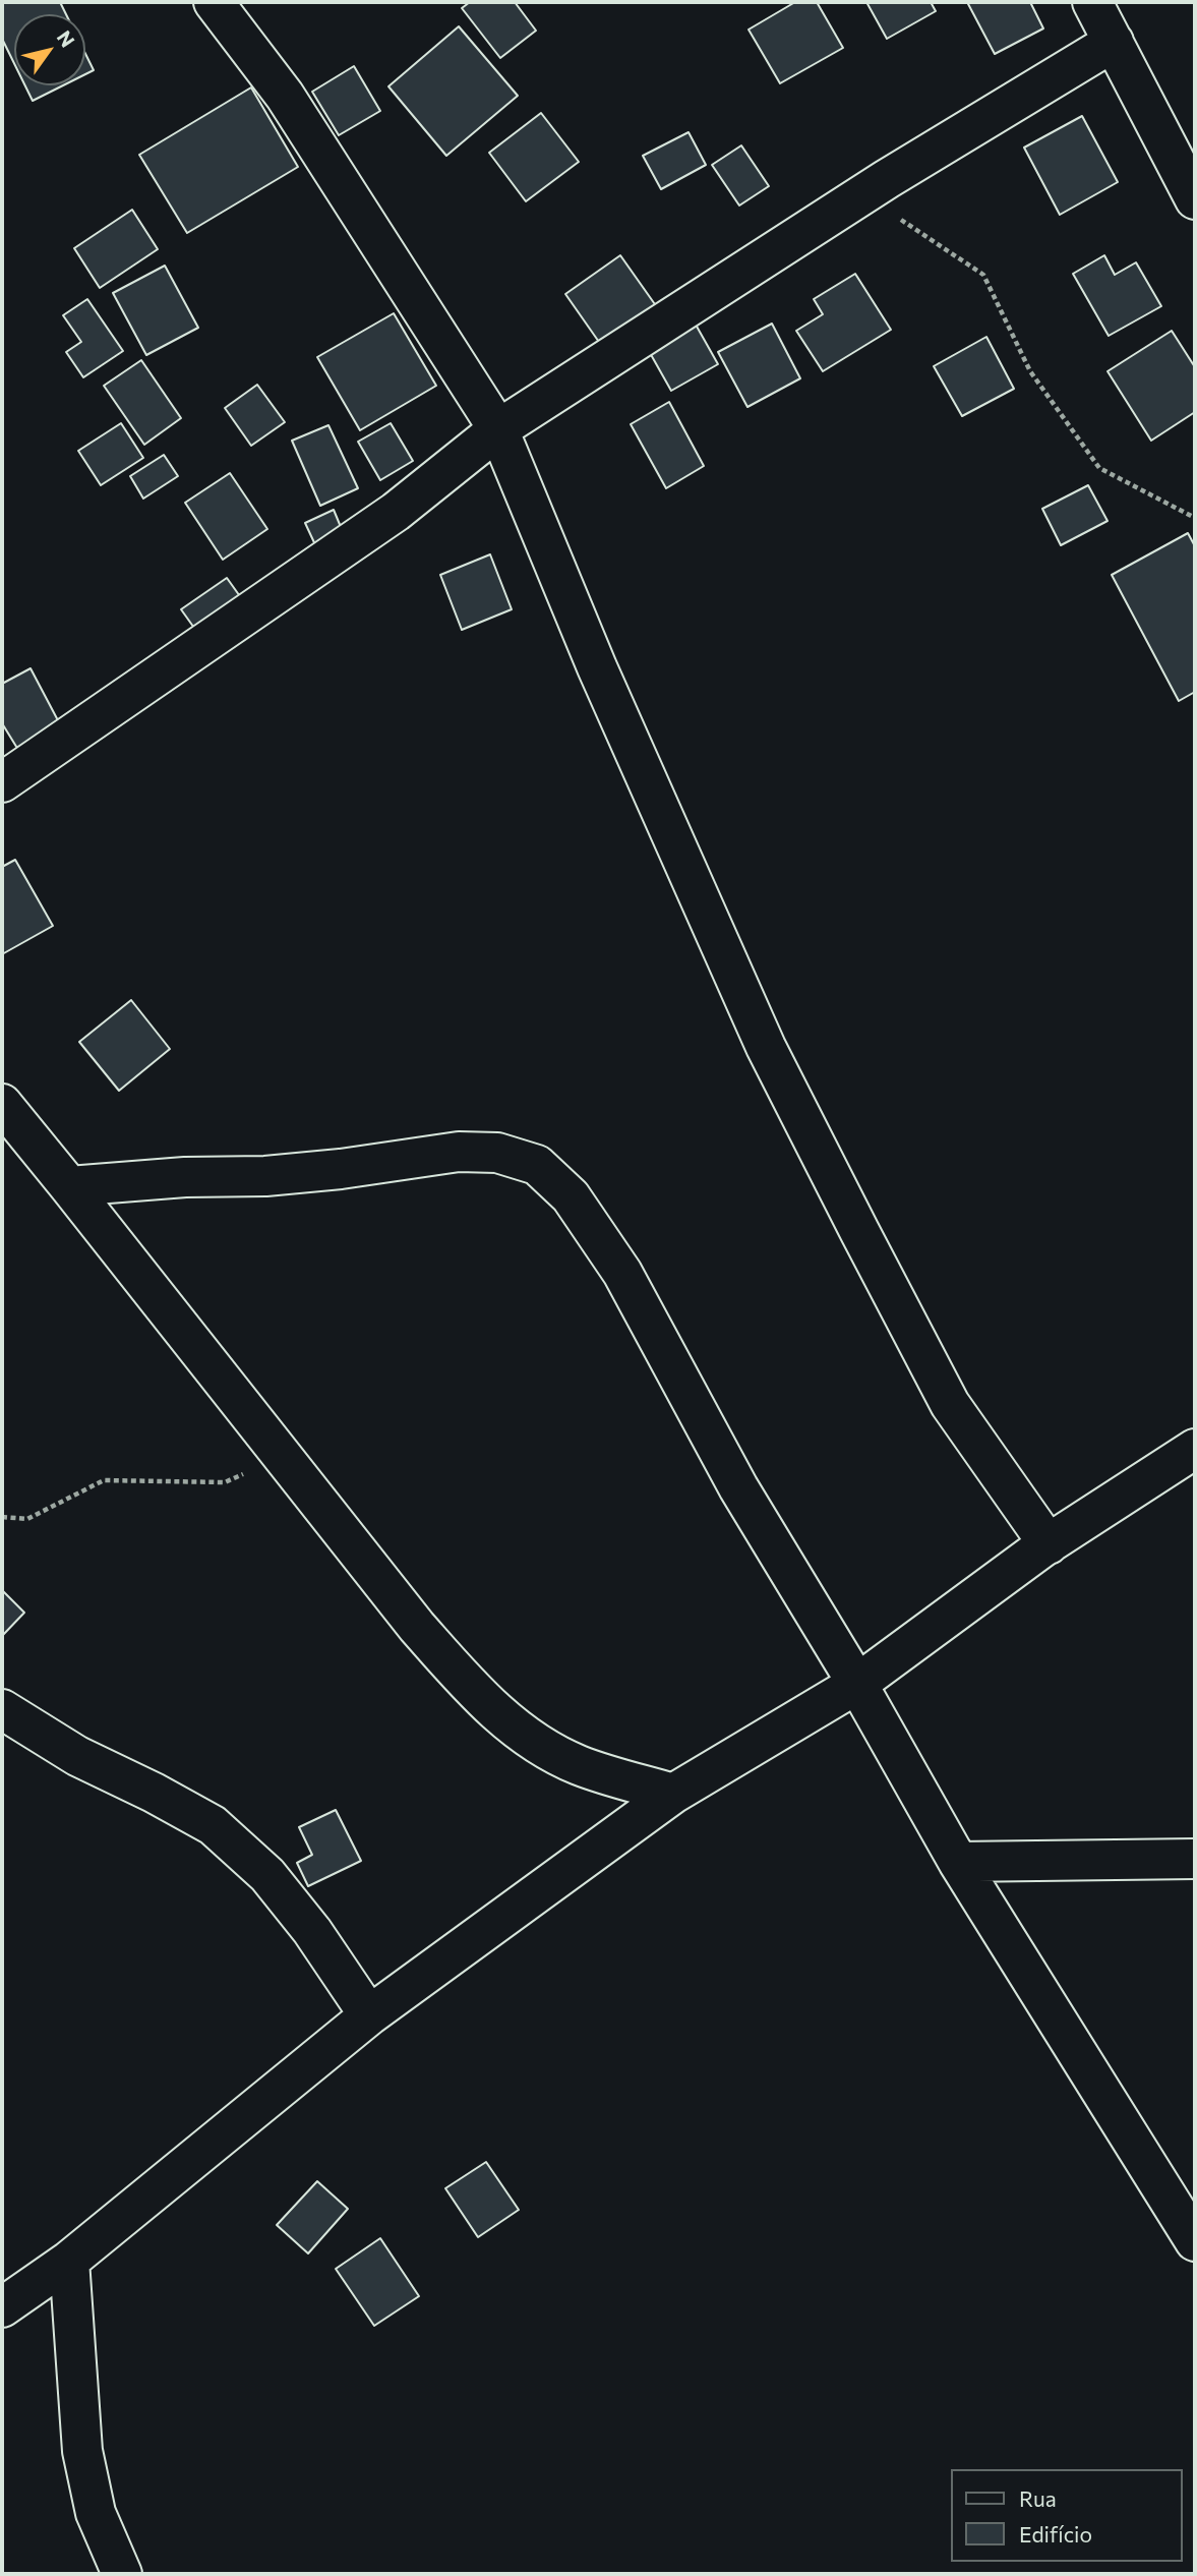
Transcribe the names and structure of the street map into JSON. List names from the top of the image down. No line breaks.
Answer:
{"legend":["Rua","Edifício"],"north":"top right"}
